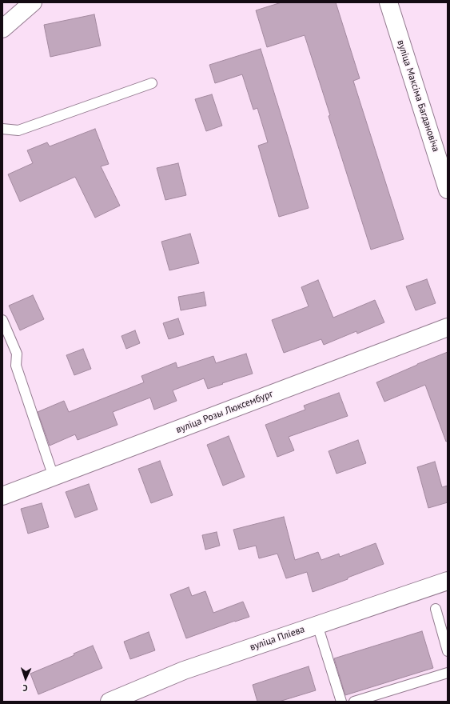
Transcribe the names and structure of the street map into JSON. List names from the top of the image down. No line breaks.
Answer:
{"streets":{"street":["вуліца Максіма Багдановіча","вуліца Розы Люксембург","вуліца Пліева"]},"north":"bottom"}
